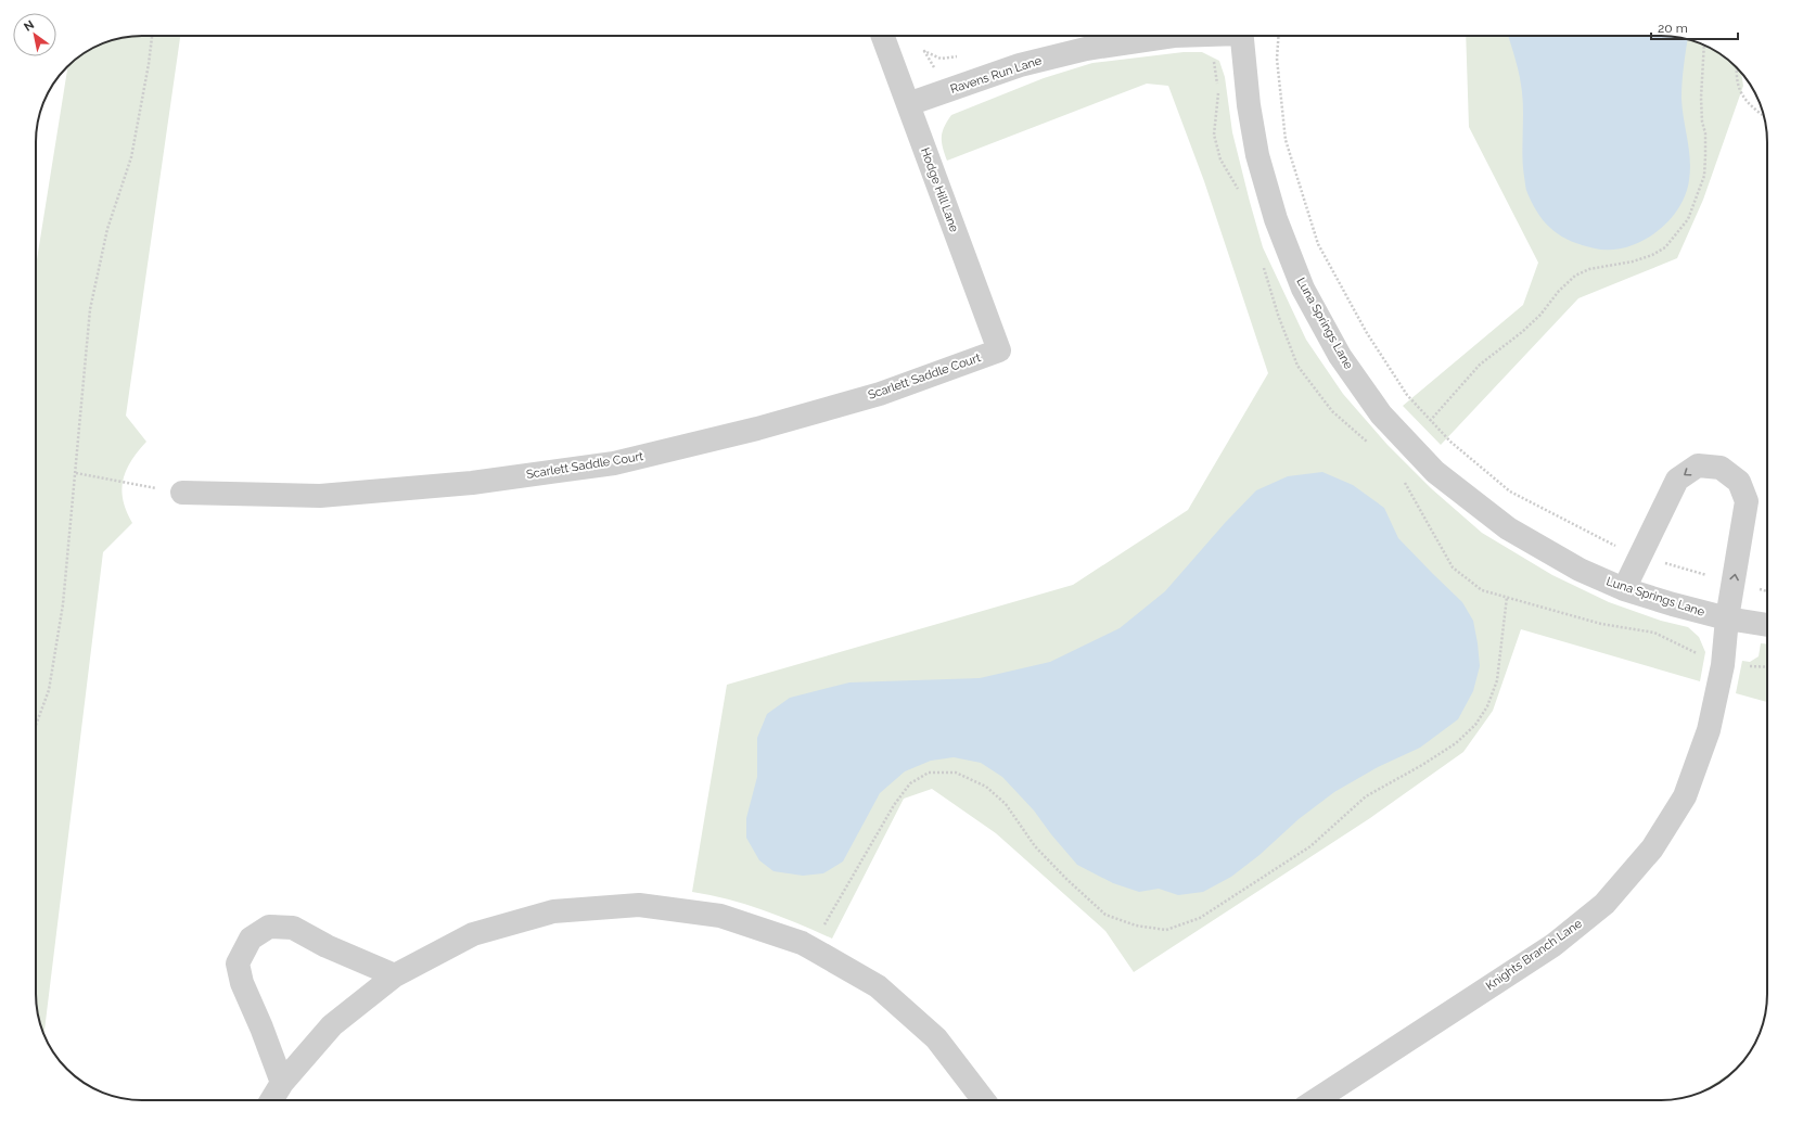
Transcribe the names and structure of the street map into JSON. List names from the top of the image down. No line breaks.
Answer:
{"streets":{"street":["Ravens Run Lane","Hodge Hill Lane","Luna Springs Lane","Scarlett Saddle Court","Knights Branch Lane"]},"crossings":[["Ravens Run Lane","Hodge Hill Lane"],["Hodge Hill Lane","Scarlett Saddle Court"],["Luna Springs Lane","Knights Branch Lane"]],"scale_bar":"20 m","north":"top left"}
